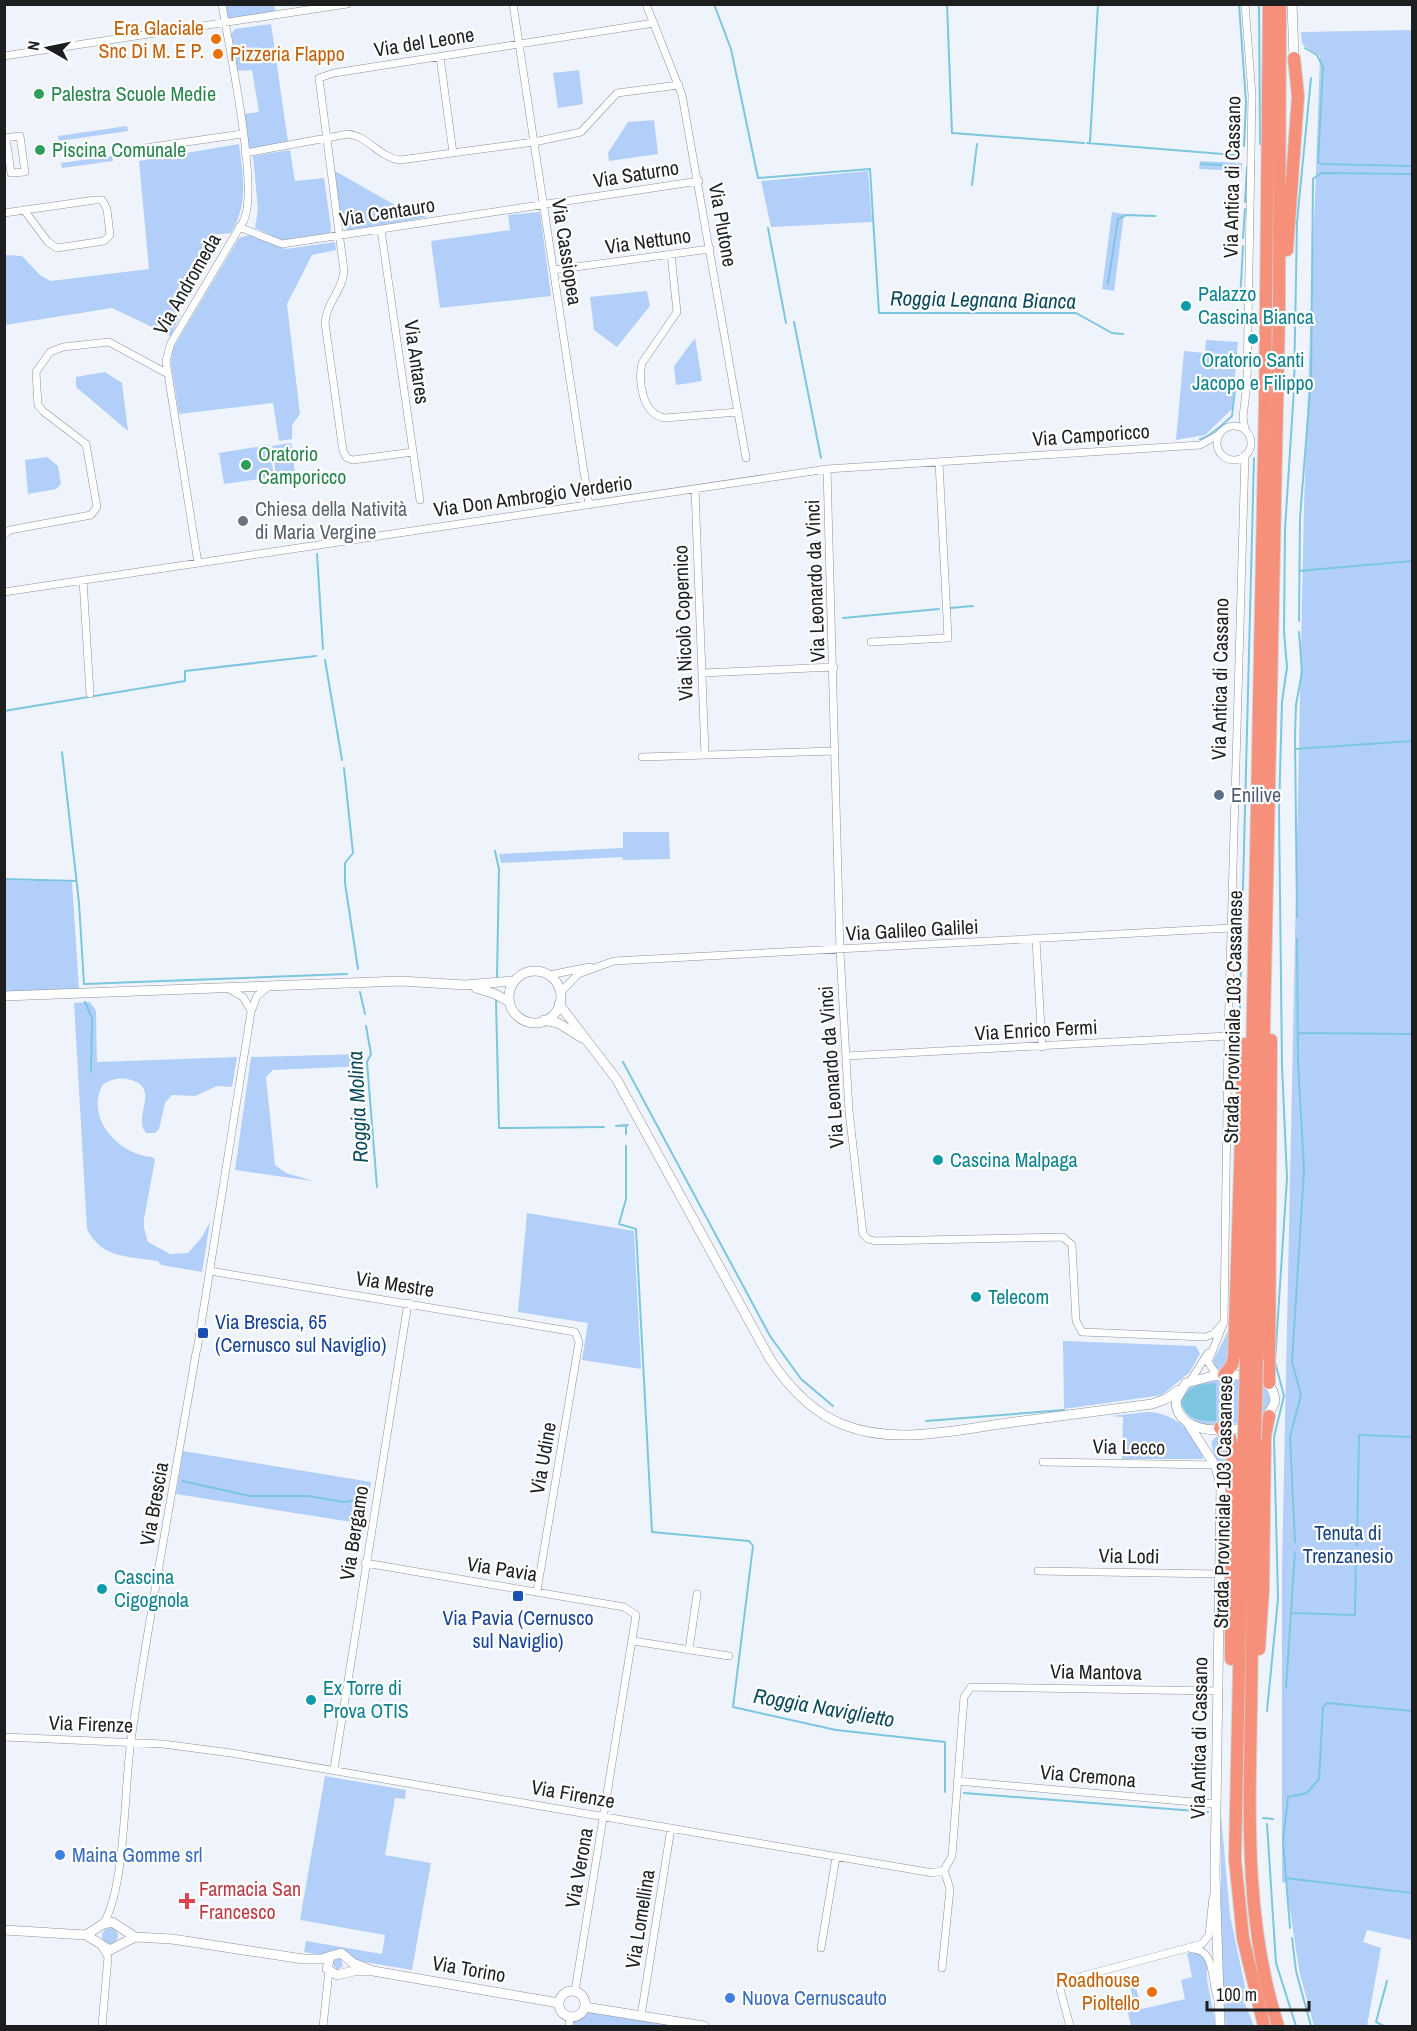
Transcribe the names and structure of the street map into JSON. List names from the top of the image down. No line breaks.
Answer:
{"streets":{"highway":["Strada Provinciale 103 Cassanese"],"main road":["Via Antica di Cassano","Via Torino"],"street":["Via del Leone","Via Saturno","Via Centauro","Via Plutone","Via Nettuno","Via Cassiopea","Via Andromeda","Via Antares","Via Camporicco","Via Don Ambrogio Verderio","Via Leonardo da Vinci","Via Nicolò Copernico","Via Galileo Galilei","Via Enrico Fermi","Via Mestre","Via Lecco","Via Udine","Via Brescia","Via Bergamo","Via Lodi","Via Pavia","Via Mantova","Via Firenze","Via Cremona","Via Verona","Via Lomellina"]},"crossings":[["Via del Leone","Via Plutone"],["Via del Leone","Via Cassiopea"],["Via Saturno","Via Centauro"],["Via Saturno","Via Plutone"],["Via Saturno","Via Cassiopea"],["Via Antica di Cassano","Via Camporicco"],["Via Antica di Cassano","Via Galileo Galilei"],["Via Antica di Cassano","Via Enrico Fermi"],["Via Antica di Cassano","Via Lecco"],["Via Antica di Cassano","Via Lodi"],["Via Antica di Cassano","Via Mantova"],["Via Antica di Cassano","Via Cremona"],["Via Centauro","Via Cassiopea"],["Via Centauro","Via Andromeda"],["Via Centauro","Via Antares"],["Via Plutone","Via Nettuno"],["Via Nettuno","Via Cassiopea"],["Via Cassiopea","Via Don Ambrogio Verderio"],["Via Andromeda","Via Don Ambrogio Verderio"],["Via Camporicco","Via Don Ambrogio Verderio"],["Via Don Ambrogio Verderio","Via Leonardo da Vinci"],["Via Don Ambrogio Verderio","Via Nicolò Copernico"],["Via Leonardo da Vinci","Via Galileo Galilei"],["Via Leonardo da Vinci","Via Enrico Fermi"],["Via Mestre","Via Udine"],["Via Mestre","Via Brescia"],["Via Mestre","Via Bergamo"],["Via Udine","Via Pavia"],["Via Brescia","Via Firenze"],["Via Bergamo","Via Pavia"],["Via Bergamo","Via Firenze"],["Via Pavia","Via Verona"],["Via Mantova","Via Cremona"],["Via Firenze","Via Verona"],["Via Firenze","Via Lomellina"],["Via Verona","Via Torino"]],"water":["Roggia Legnana Bianca","Roggia Molina","Roggia Naviglietto"],"parks":["Tenuta di Trenzanesio"],"places":{"other":["Era Glaciale Snc Di M. E P.","Pizzeria Flappo","Palestra Scuole Medie","Piscina Comunale","Palazzo Cascina Bianca","Oratorio Santi Jacopo e Filippo","Oratorio Camporicco","Chiesa della Natività di Maria Vergine","Enilive","Cascina Malpaga","Telecom","Cascina Cigognola","Ex Torre di Prova OTIS","Maina Gomme srl","Roadhouse Pioltello","Nuova Cernuscauto"],"transit":["Via Brescia, 65 (Cernusco sul Naviglio)","Via Pavia (Cernusco sul Naviglio)"],"health":["Farmacia San Francesco"]},"scale_bar":"100 m","north":"left"}
